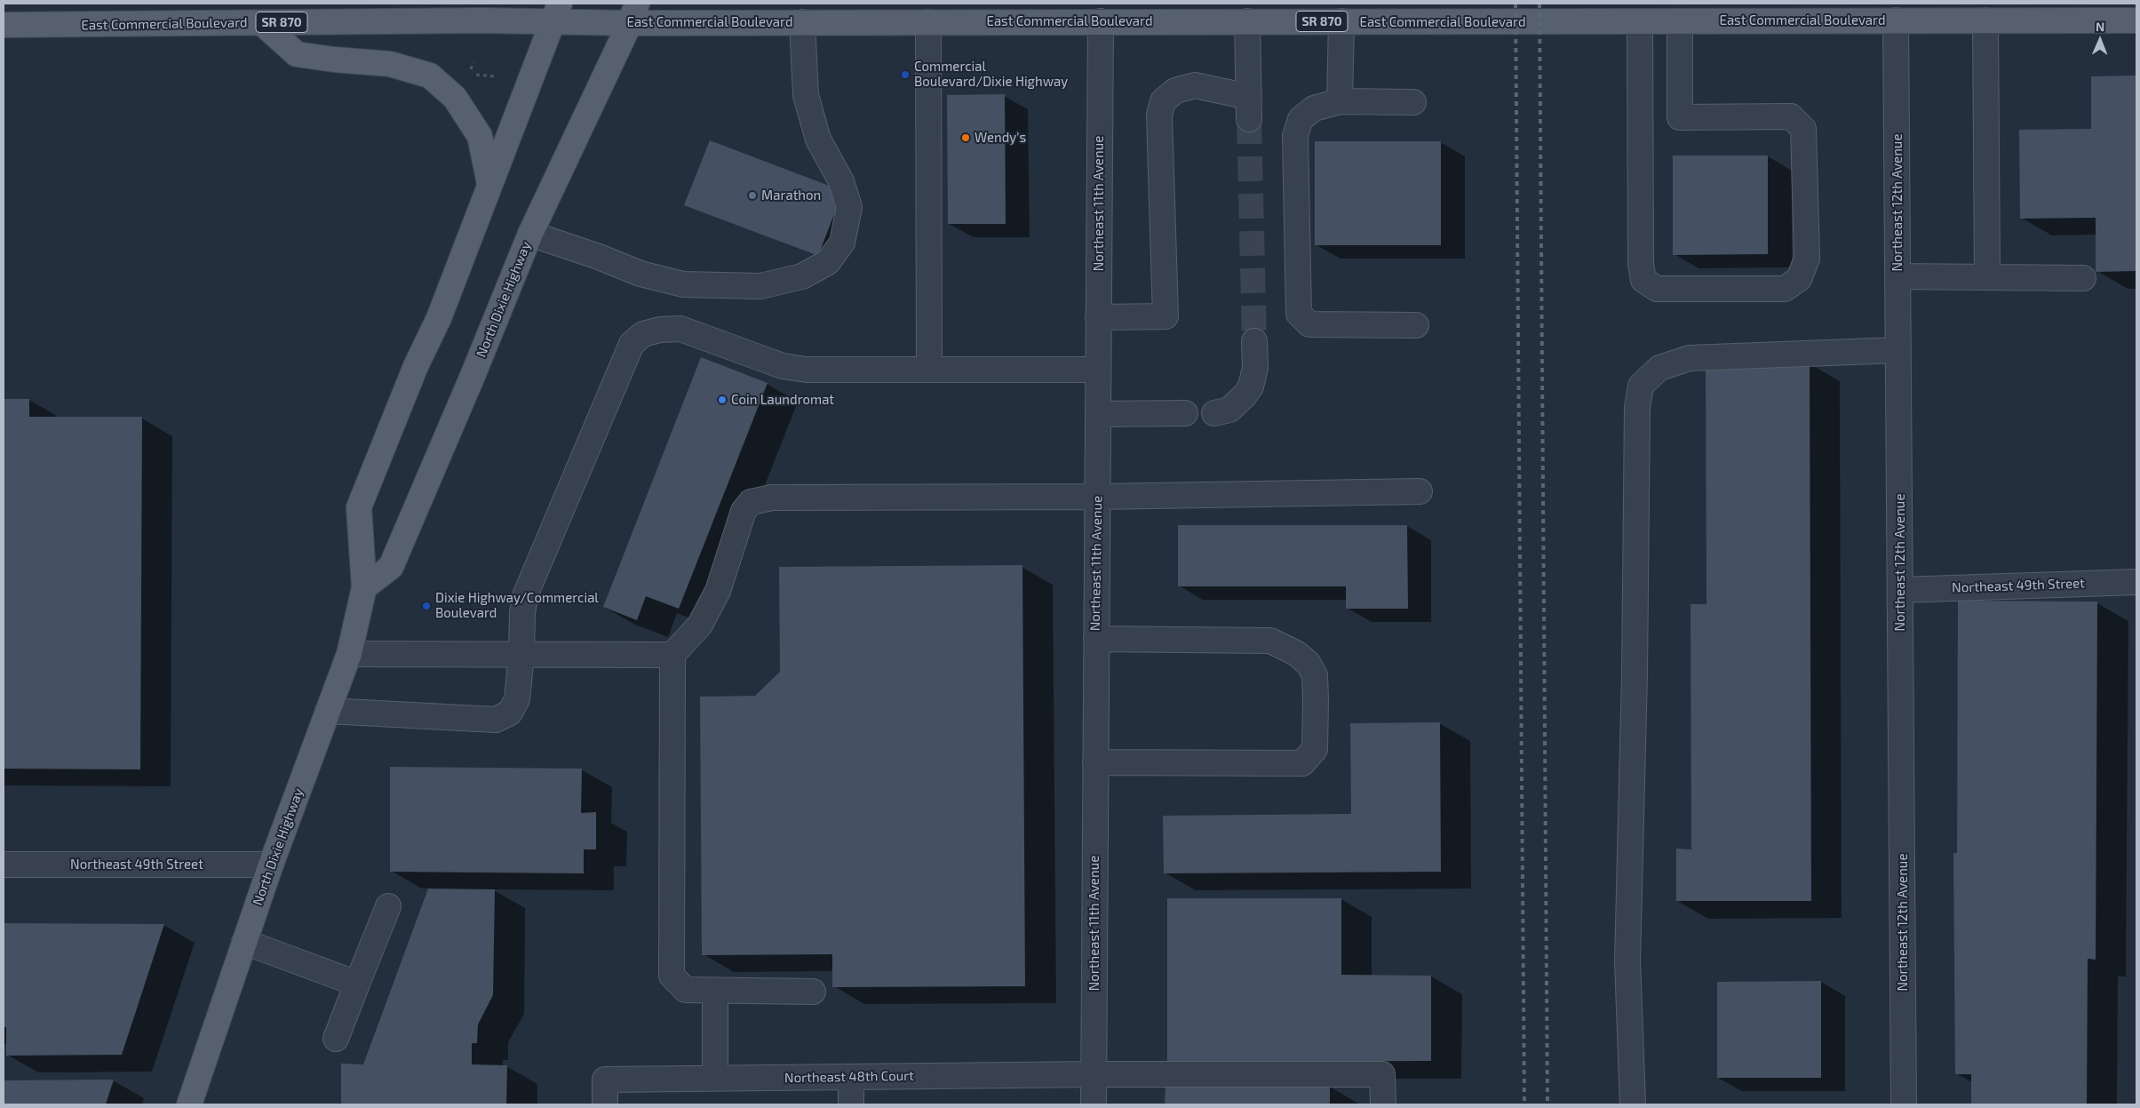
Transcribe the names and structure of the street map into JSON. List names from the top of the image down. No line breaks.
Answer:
{"streets":{"main road":["East Commercial Boulevard","SR 870","North Dixie Highway"],"street":["Northeast 12th Avenue","Northeast 11th Avenue","Northeast 49th Street","Northeast 48th Court"]},"crossings":[["East Commercial Boulevard","Northeast 12th Avenue"],["East Commercial Boulevard","Northeast 11th Avenue"],["East Commercial Boulevard","North Dixie Highway"],["Northeast 12th Avenue","Northeast 49th Street"],["Northeast 11th Avenue","Northeast 48th Court"],["North Dixie Highway","Northeast 49th Street"]],"places":["Commercial Boulevard/Dixie Highway","Wendy's","Marathon","Coin Laundromat","Dixie Highway/Commercial Boulevard"],"north":"top"}
